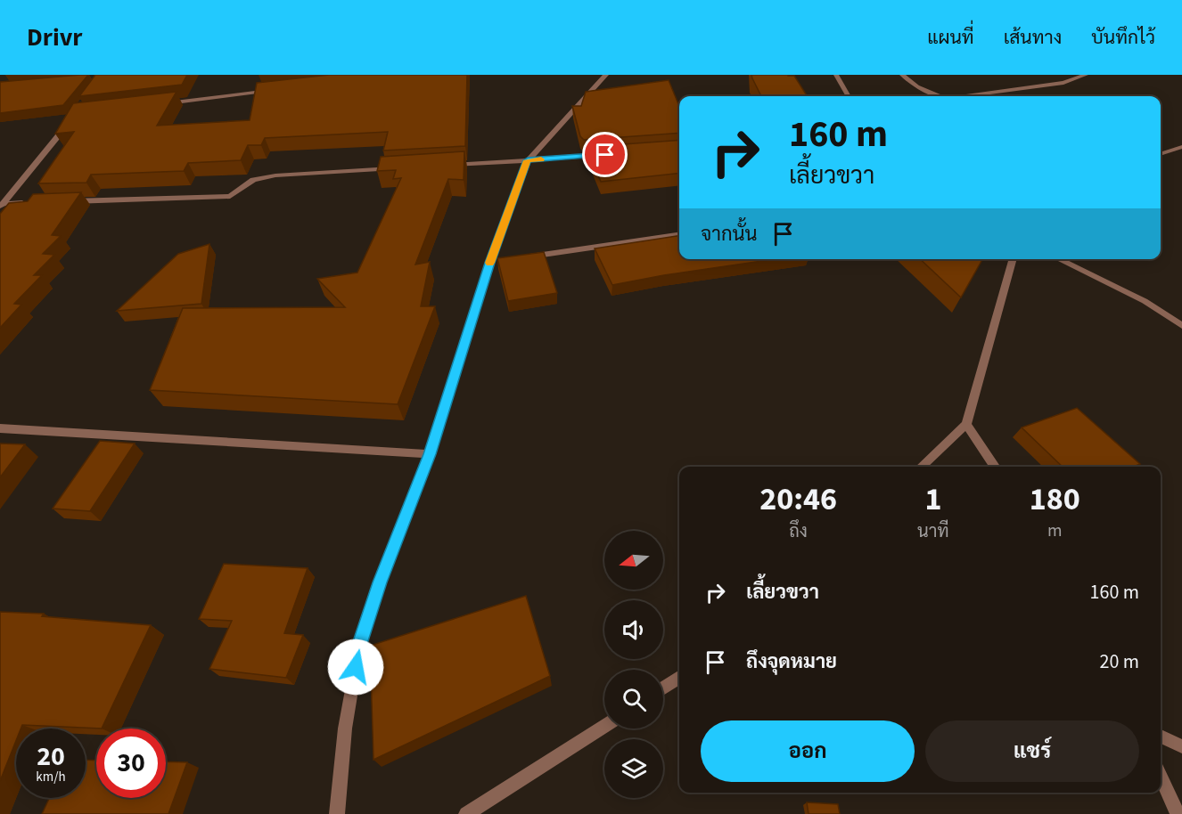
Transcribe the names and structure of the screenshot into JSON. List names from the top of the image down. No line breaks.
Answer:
{"north":"left","page":{"header":"Drivr","nav":["แผนที่","เส้นทาง","บันทึกไว้"],"turn":["160 m","เลี้ยวขวา"],"then":"จากนั้น","eta":["20:46","ถึง","1","นาที","180","m"],"list":[{"name":"เลี้ยวขวา","value":"160 m"},{"name":"ถึงจุดหมาย","value":"20 m"}],"buttons":["ออก","แชร์"],"speed":"20 km/h","limit":"30"}}
